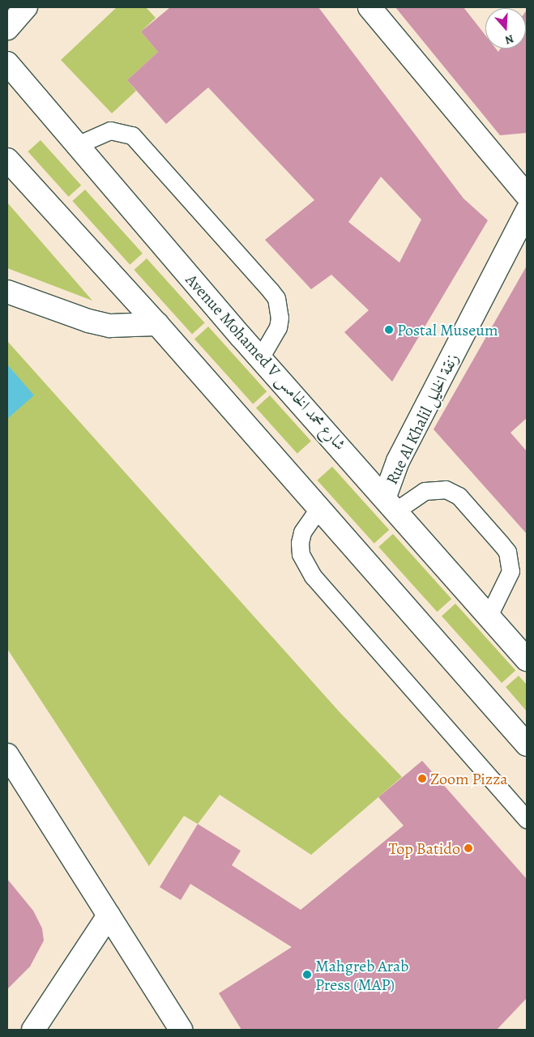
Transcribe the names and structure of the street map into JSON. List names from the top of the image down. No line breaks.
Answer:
{"streets":{"main road":["Avenue Mohamed V شارع محمد الخامس","Rue Al Khalil زنقة الخليل"]},"crossings":[["Avenue Mohamed V شارع محمد الخامس","Rue Al Khalil زنقة الخليل"]],"places":["Postal Museum","Zoom Pizza","Top Batido","Mahgreb Arab Press (MAP)"],"north":"bottom"}
